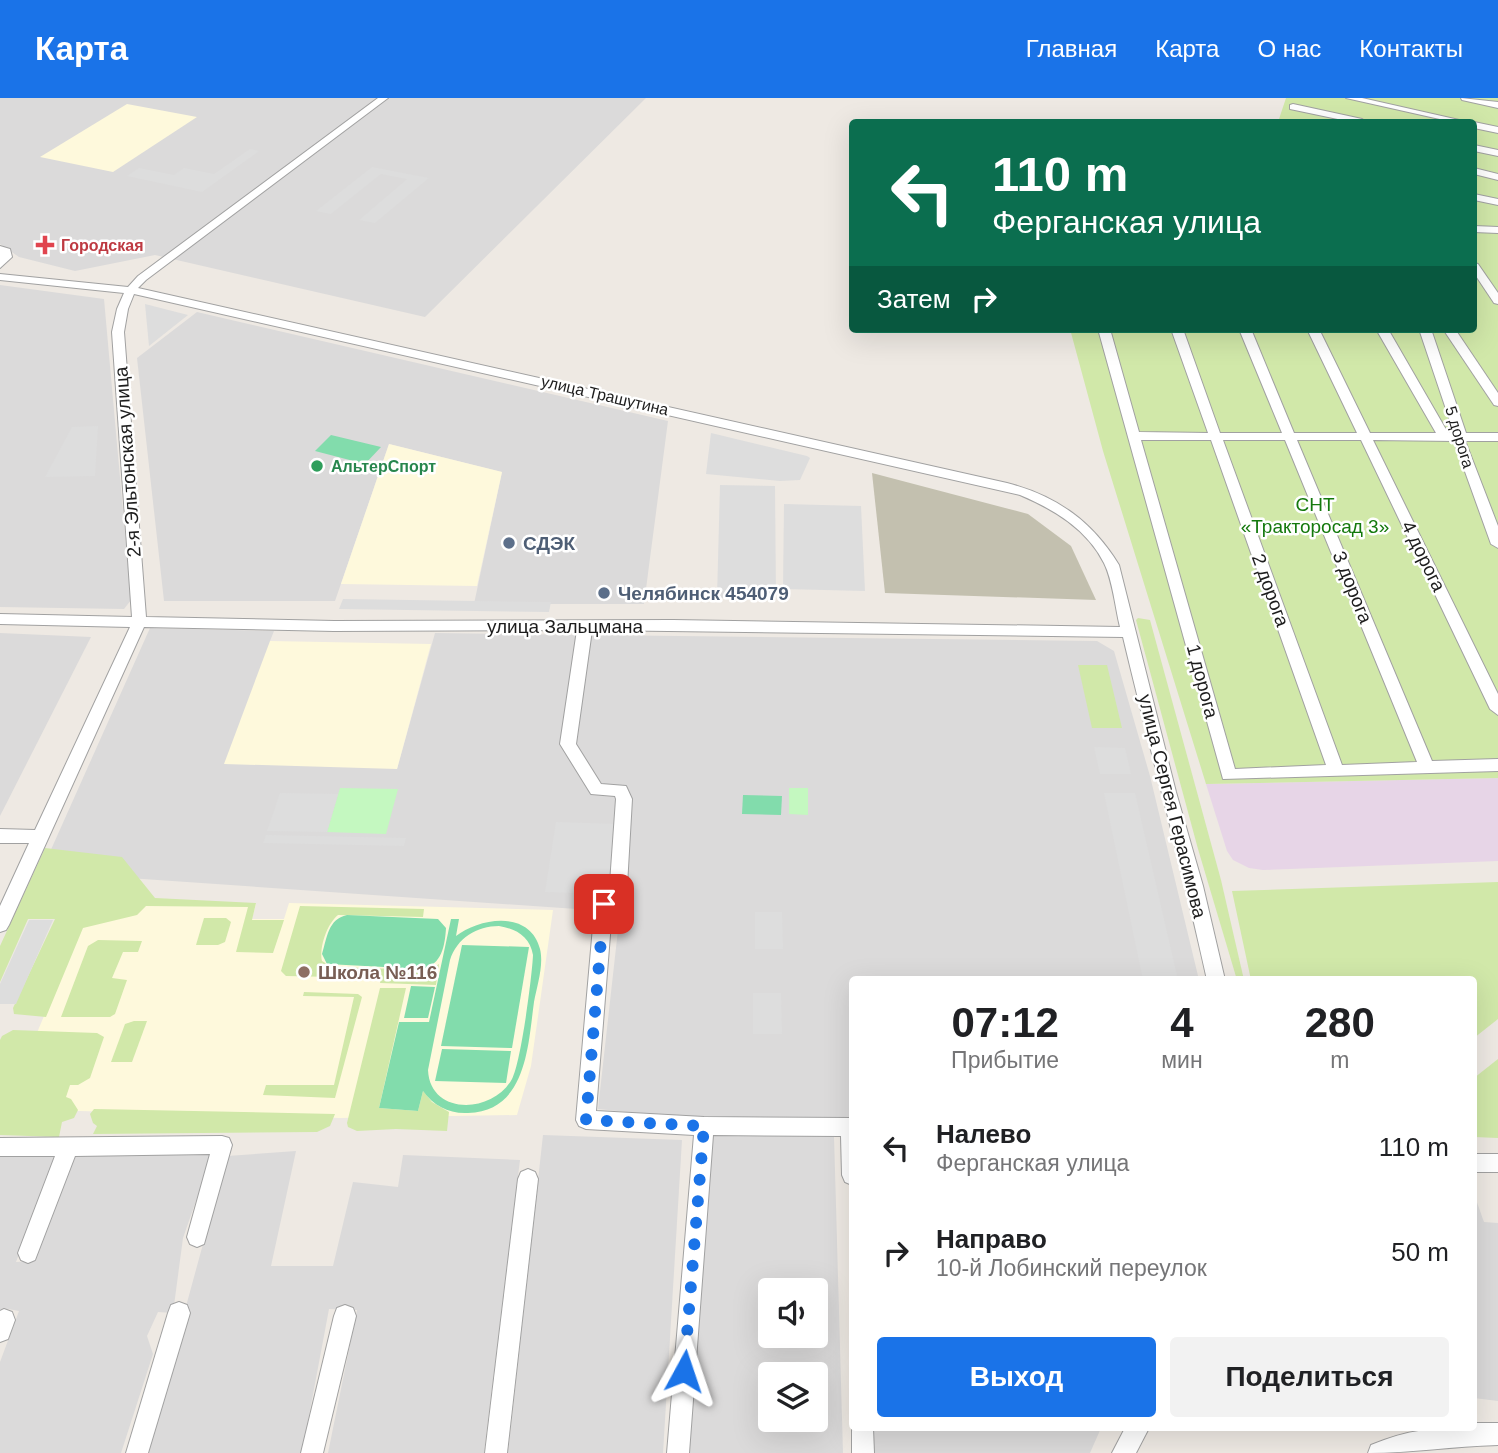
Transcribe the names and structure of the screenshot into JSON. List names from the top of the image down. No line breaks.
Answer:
{"streets":{"street":["улица Трашутина","5 дорога","2-я Эльтонская улица","4 дорога","3 дорога","2 дорога","улица Зальцмана","1 дорога","улица Сергея Герасимова"]},"crossings":[["улица Трашутина","2-я Эльтонская улица"],["улица Трашутина","улица Зальцмана"],["улица Трашутина","улица Сергея Герасимова"],["2-я Эльтонская улица","улица Зальцмана"],["3 дорога","1 дорога"],["2 дорога","1 дорога"],["улица Зальцмана","улица Сергея Герасимова"]],"parks":["СНТ «Тракторосад 3»"],"places":{"health":["Городская"],"other":["АльтерСпорт","СДЭК","Челябинск 454079","Школа №116"]},"page":{"header":"Карта","nav":["Главная","Карта","О нас","Контакты"],"turn":["110 m","Ферганская улица"],"then":"Затем","eta":["07:12","Прибытие","4","мин","280","m"],"list":[{"name":"Налево","note":"Ферганская улица","value":"110 m"},{"name":"Направо","note":"10-й Лобинский переулок","value":"50 m"}],"buttons":["Выход","Поделиться"]}}
